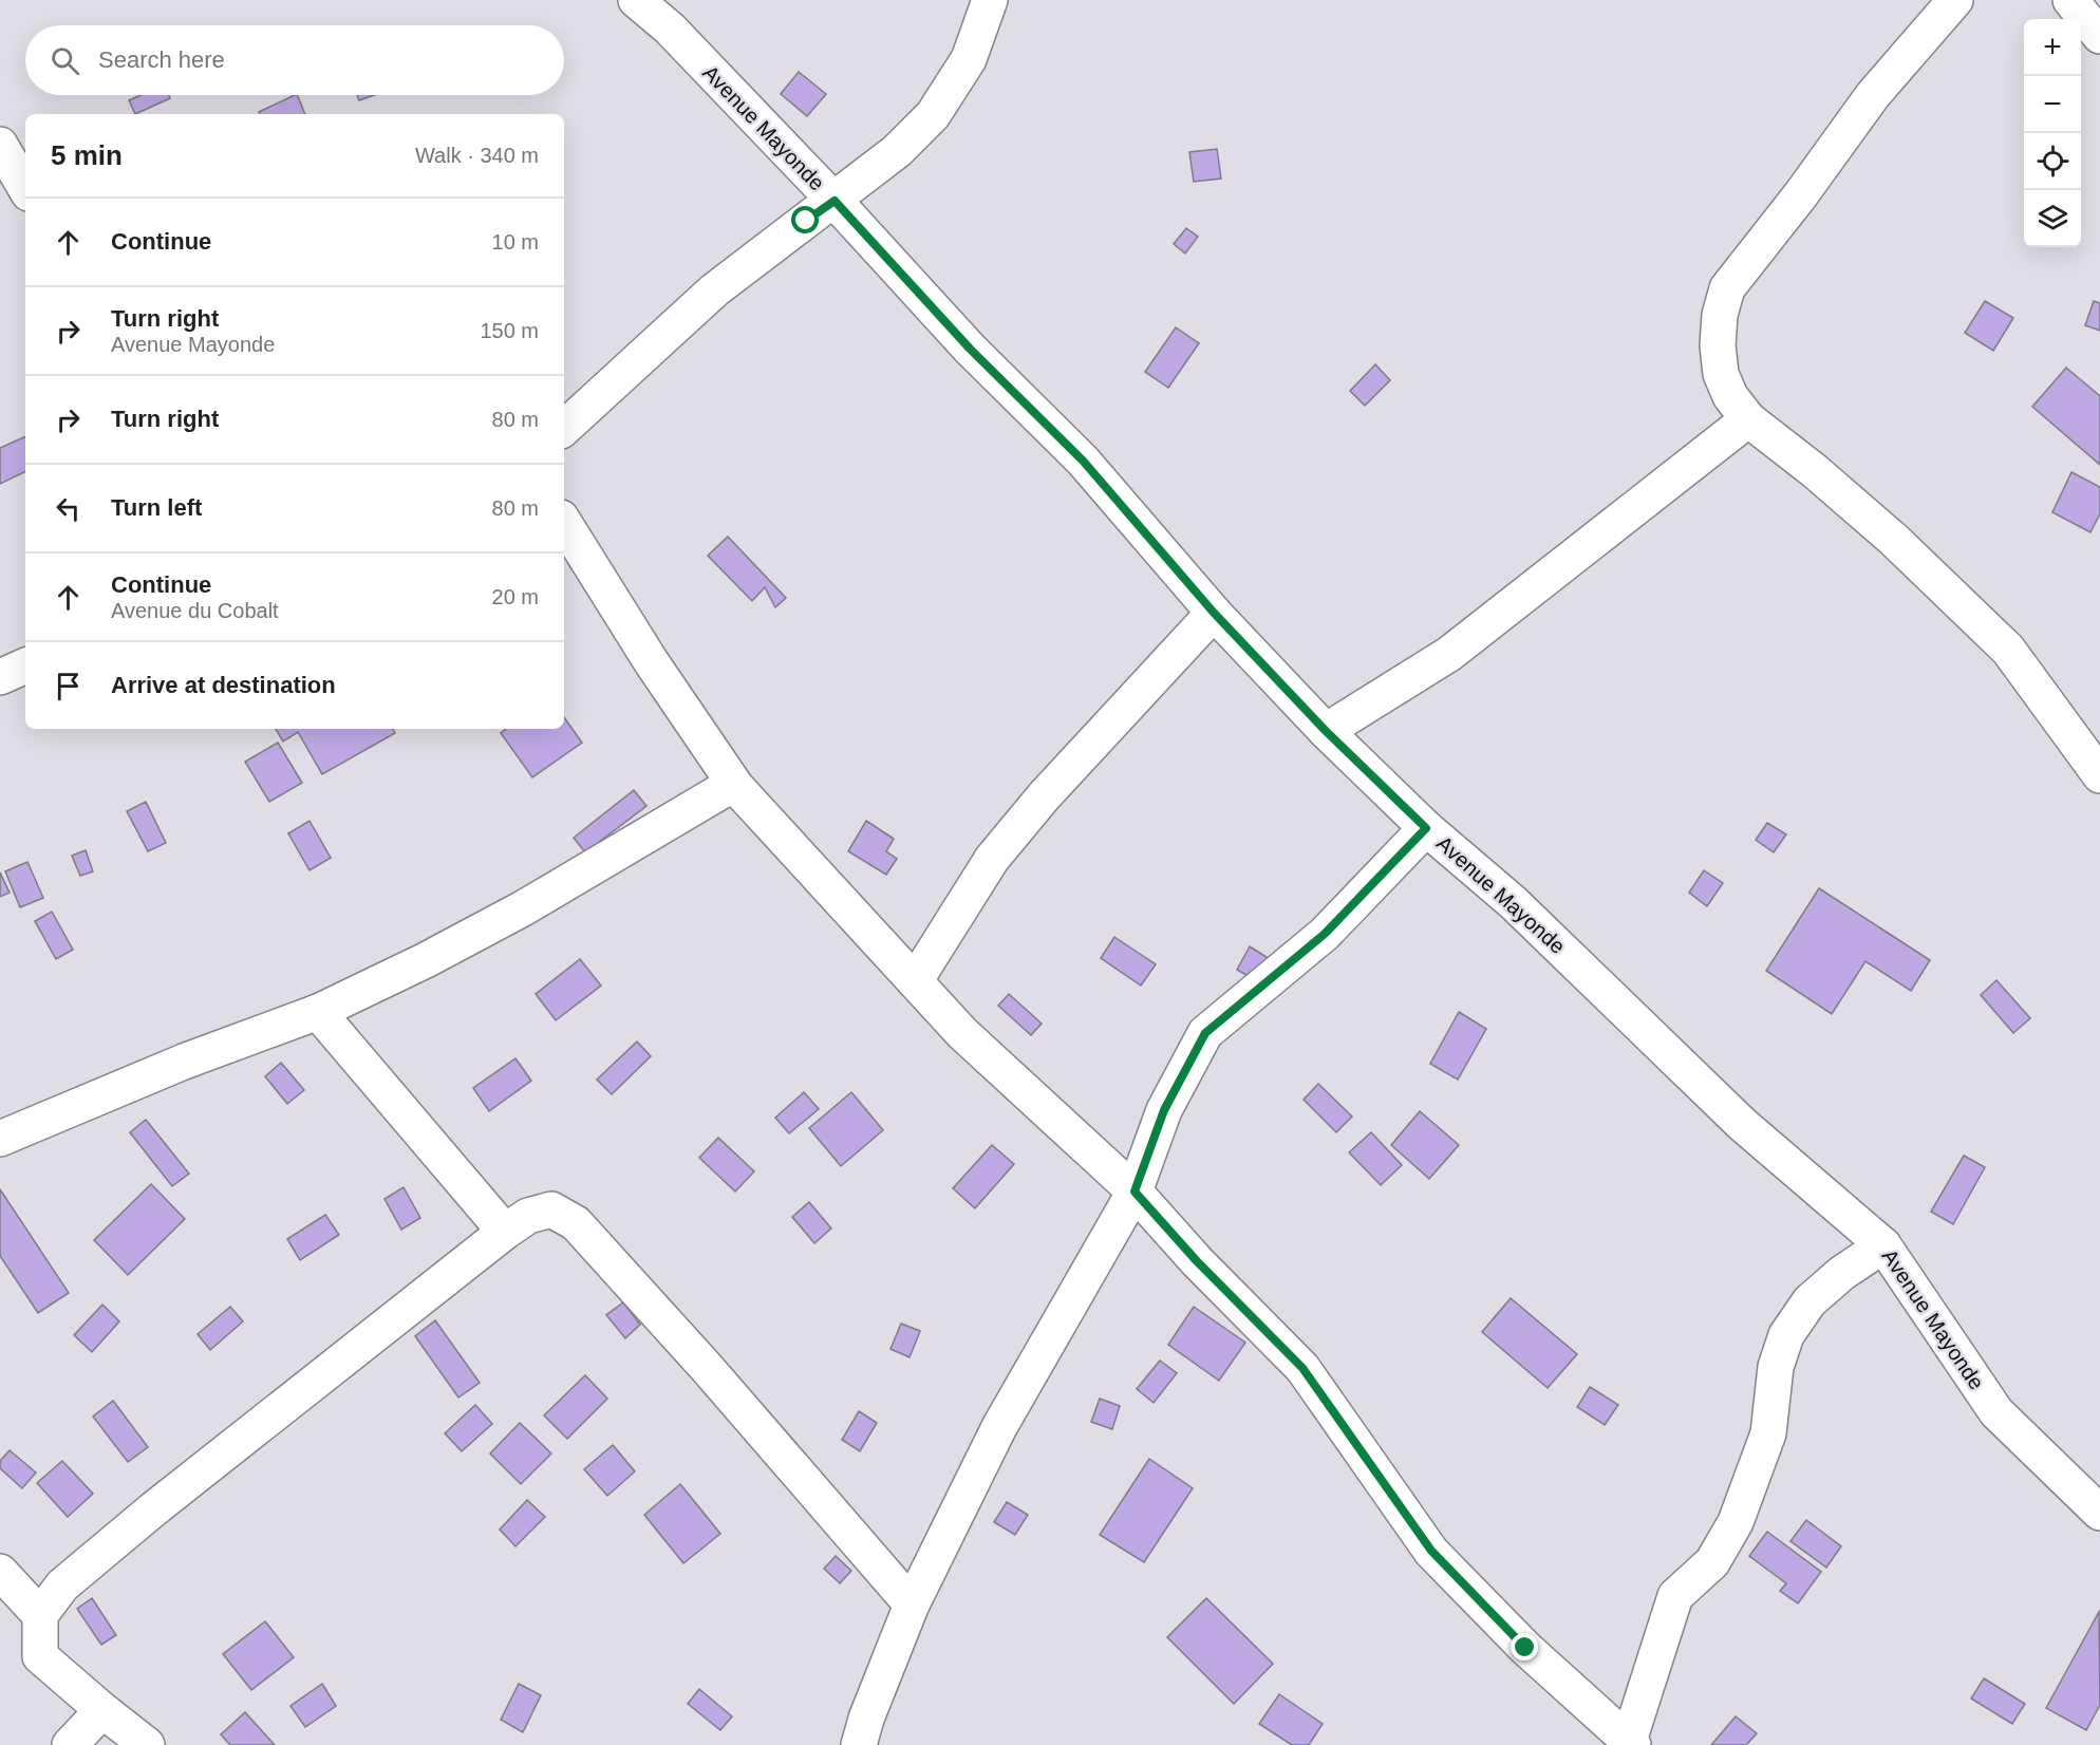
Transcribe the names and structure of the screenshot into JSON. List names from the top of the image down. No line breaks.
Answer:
{"streets":{"street":["Avenue Mayonde"]},"page":{"map_buttons":["+","−"],"search":"Search here","heading":["5 min","Walk · 340 m"],"list":[["Continue","10 m"],["Turn right","Avenue Mayonde","150 m"],["Turn right","80 m"],["Turn left","80 m"],["Continue","Avenue du Cobalt","20 m"],"Arrive at destination"]}}
